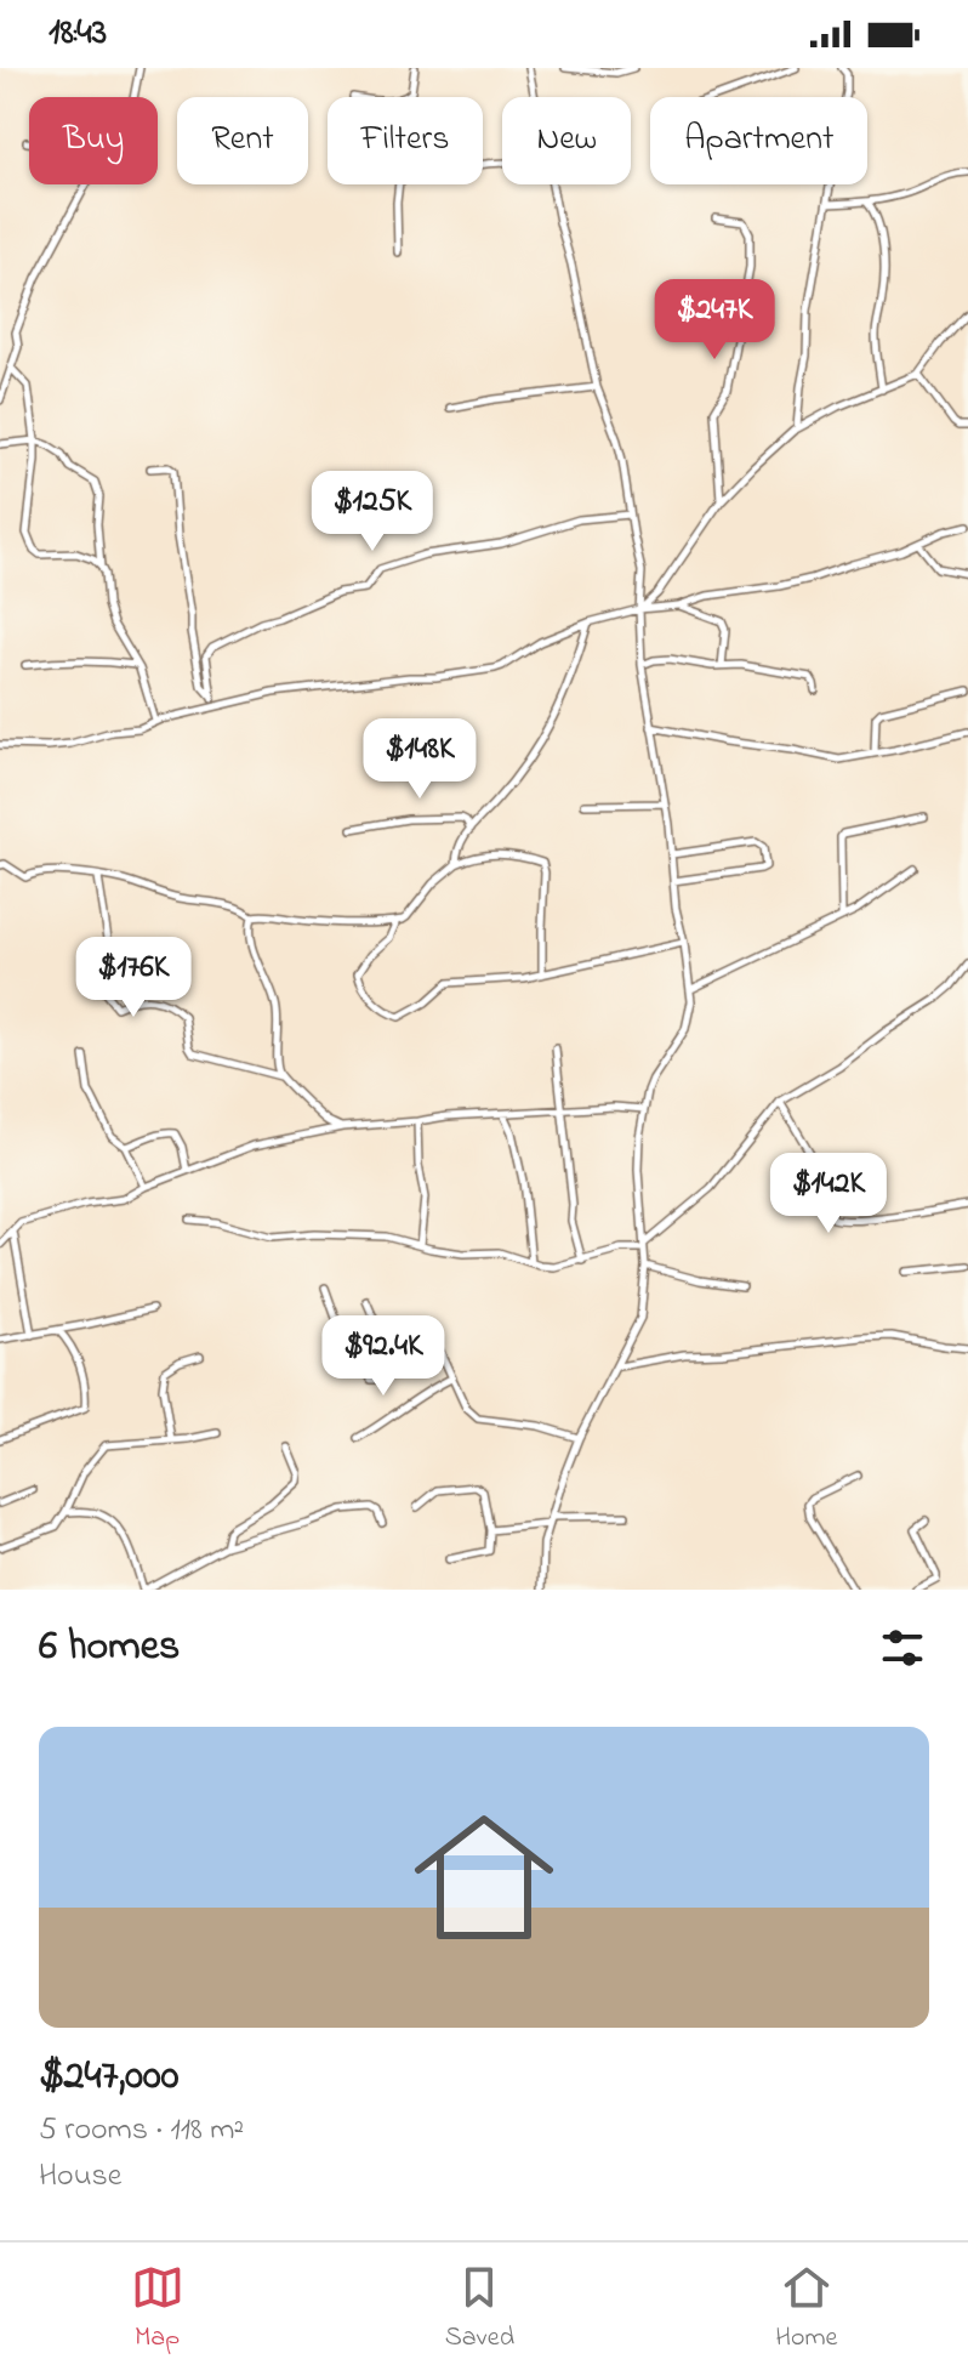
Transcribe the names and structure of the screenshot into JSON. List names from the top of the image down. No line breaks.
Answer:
{"page":{"status":"18:43","chip":["Buy","Rent","Filters","New","Apartment"],"price":["$247K","$125K","$148K","$176K","$142K","$92.4K"],"heading":"6 homes","list":[{"name":"$247,000","note":"5 rooms · 118 m² · House"}],"tabs":["Map","Saved","Home"]}}
